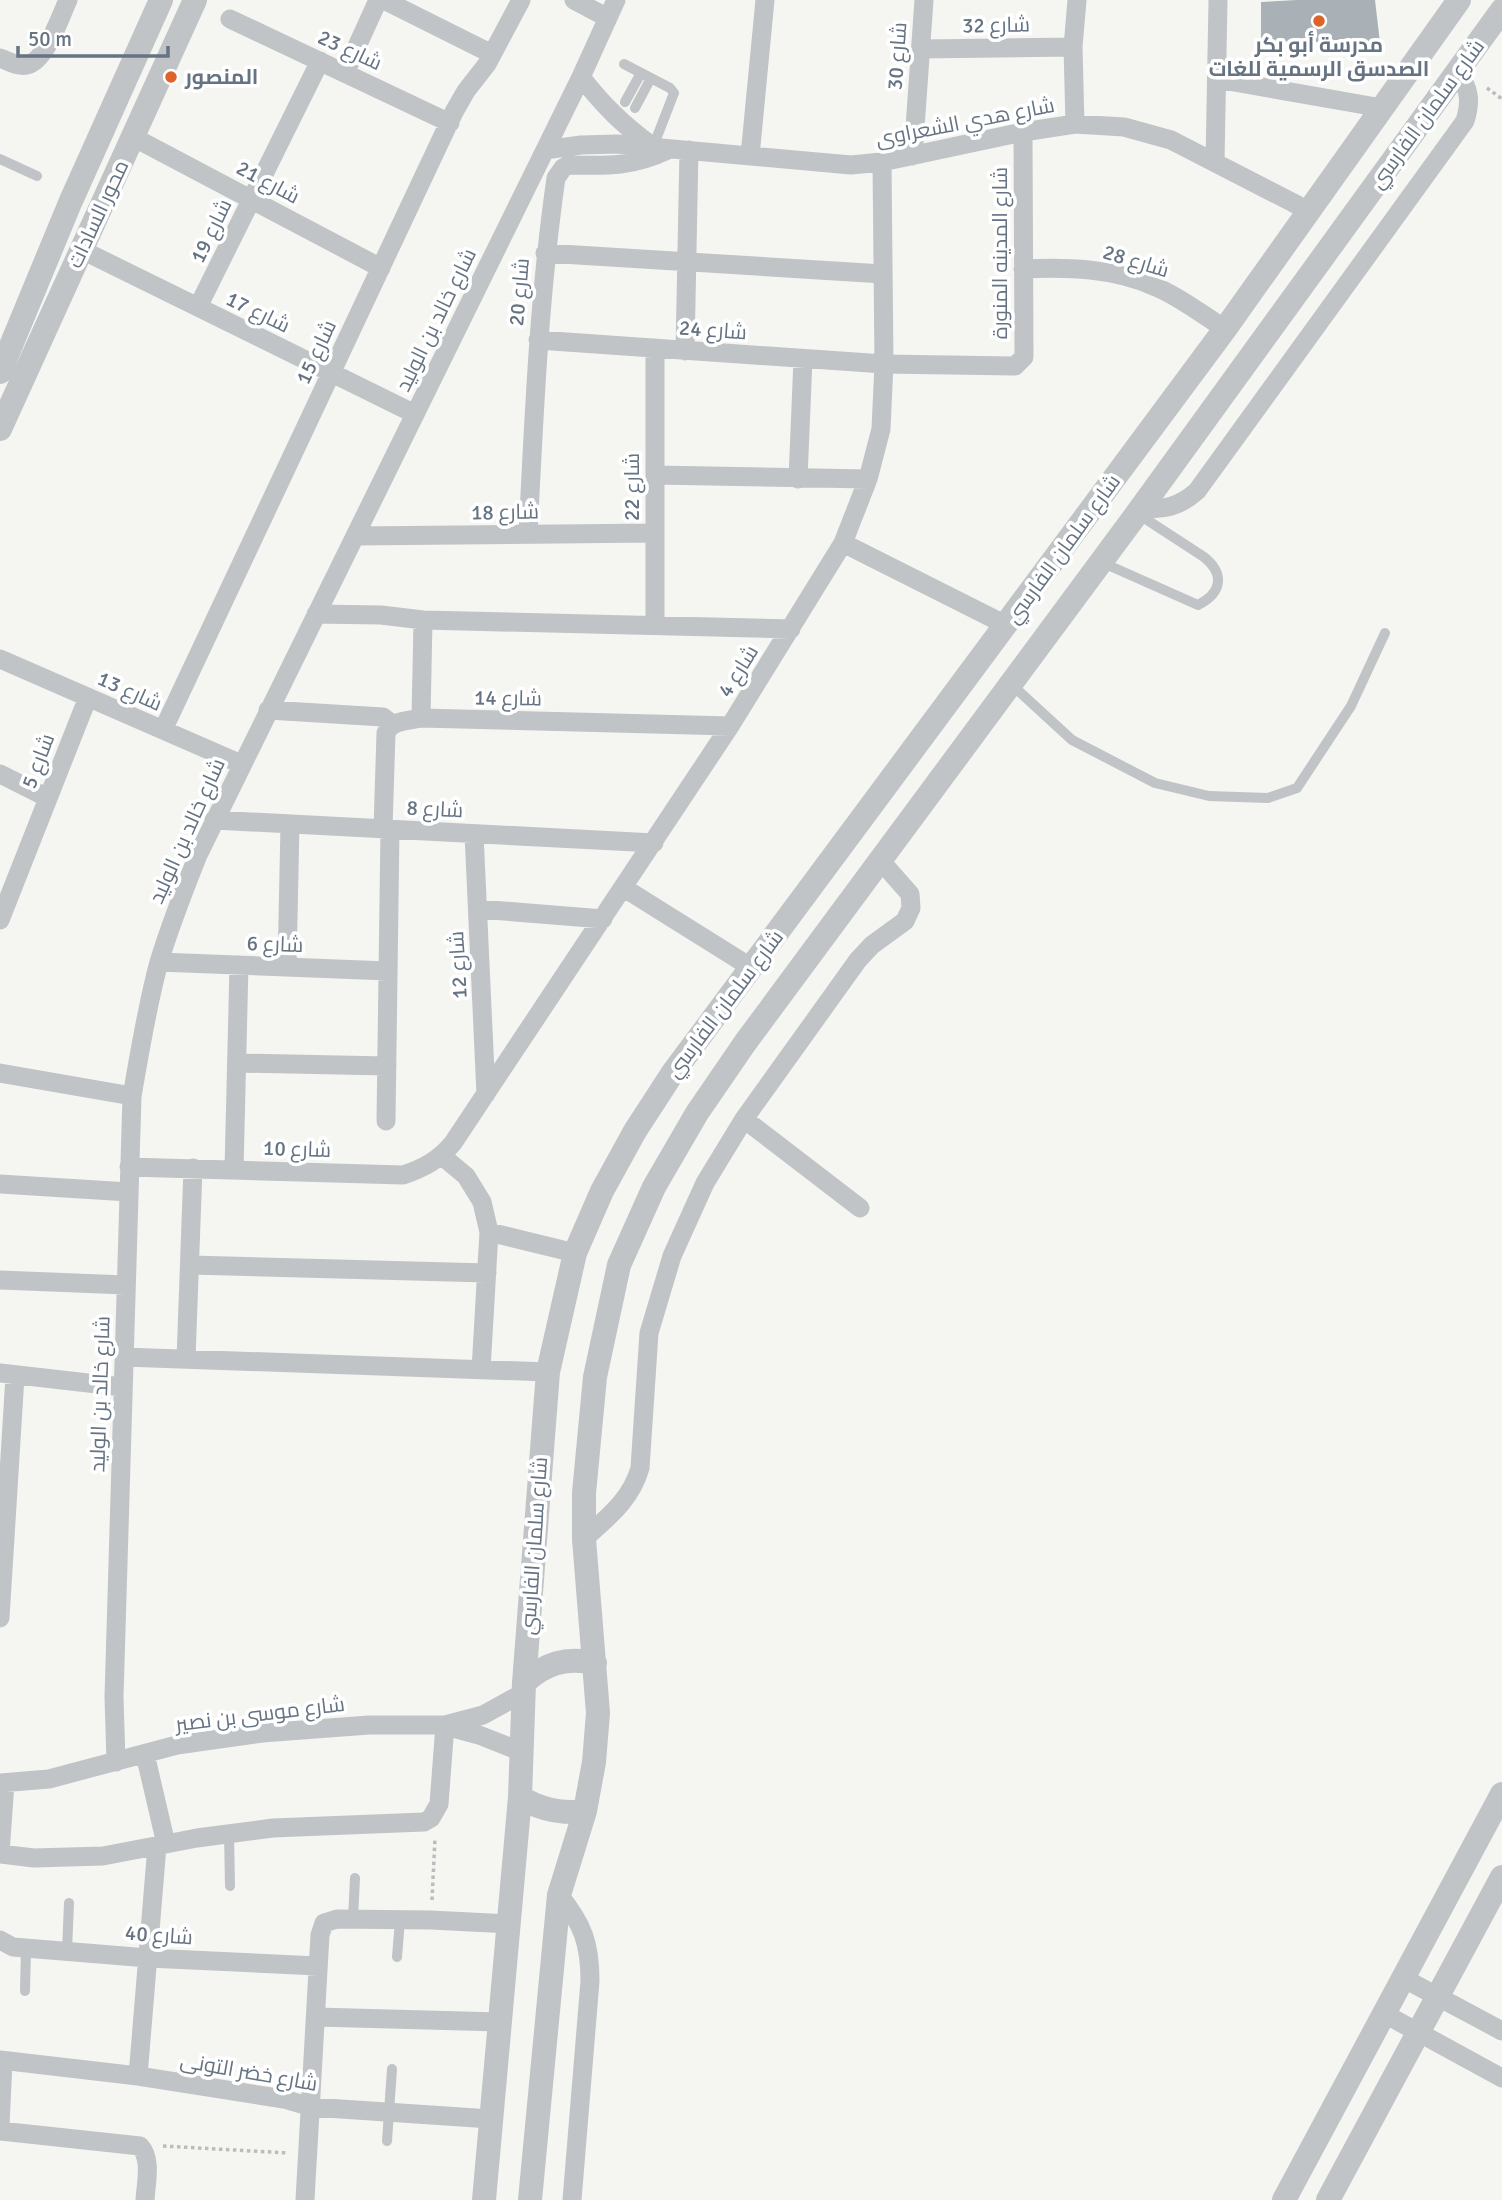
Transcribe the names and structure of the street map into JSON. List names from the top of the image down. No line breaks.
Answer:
{"streets":{"street":["شارع 32","شارع 23","شارع 30","شارع سلمان الفارسي","شارع هدي الشعراوى","شارع 21","محور السادات","شارع 19","شارع المدينه المنورة","شارع 28","شارع 20","شارع 17","شارع خالد بن الوليد","شارع 24","شارع 15","شارع 22","شارع 18","شارع 4","شارع 13","شارع 14","شارع 5","شارع 8","شارع 6","شارع 12","شارع 10","شارع موسى بن نصير","شارع 40","شارع خضر التونى"]},"crossings":[["شارع 32","شارع 30"],["شارع 23","شارع 19"],["شارع 23","شارع 15"],["شارع 30","شارع هدي الشعراوى"],["شارع سلمان الفارسي","شارع هدي الشعراوى"],["شارع سلمان الفارسي","شارع 28"],["شارع سلمان الفارسي","شارع موسى بن نصير"],["شارع سلمان الفارسي","شارع خضر التونى"],["شارع هدي الشعراوى","شارع المدينه المنورة"],["شارع هدي الشعراوى","شارع 20"],["شارع هدي الشعراوى","شارع خالد بن الوليد"],["شارع هدي الشعراوى","شارع 4"],["شارع 21","محور السادات"],["شارع 21","شارع 19"],["شارع 21","شارع 15"],["محور السادات","شارع 17"],["شارع 19","شارع 17"],["شارع المدينه المنورة","شارع 28"],["شارع المدينه المنورة","شارع 24"],["شارع المدينه المنورة","شارع 4"],["شارع 20","شارع 24"],["شارع 20","شارع 18"],["شارع 17","شارع خالد بن الوليد"],["شارع 17","شارع 15"],["شارع خالد بن الوليد","شارع 18"],["شارع خالد بن الوليد","شارع 13"],["شارع خالد بن الوليد","شارع 8"],["شارع خالد بن الوليد","شارع 6"],["شارع خالد بن الوليد","شارع 10"],["شارع خالد بن الوليد","شارع موسى بن نصير"],["شارع 24","شارع 22"],["شارع 24","شارع 4"],["شارع 15","شارع 13"],["شارع 22","شارع 18"],["شارع 4","شارع 14"],["شارع 4","شارع 8"],["شارع 4","شارع 12"],["شارع 4","شارع 10"],["شارع 13","شارع 5"],["شارع 8","شارع 12"]],"places":["مدرسة أبو بكر الصدسق الرسمية للغات","المنصور"],"scale_bar":"50 m"}
